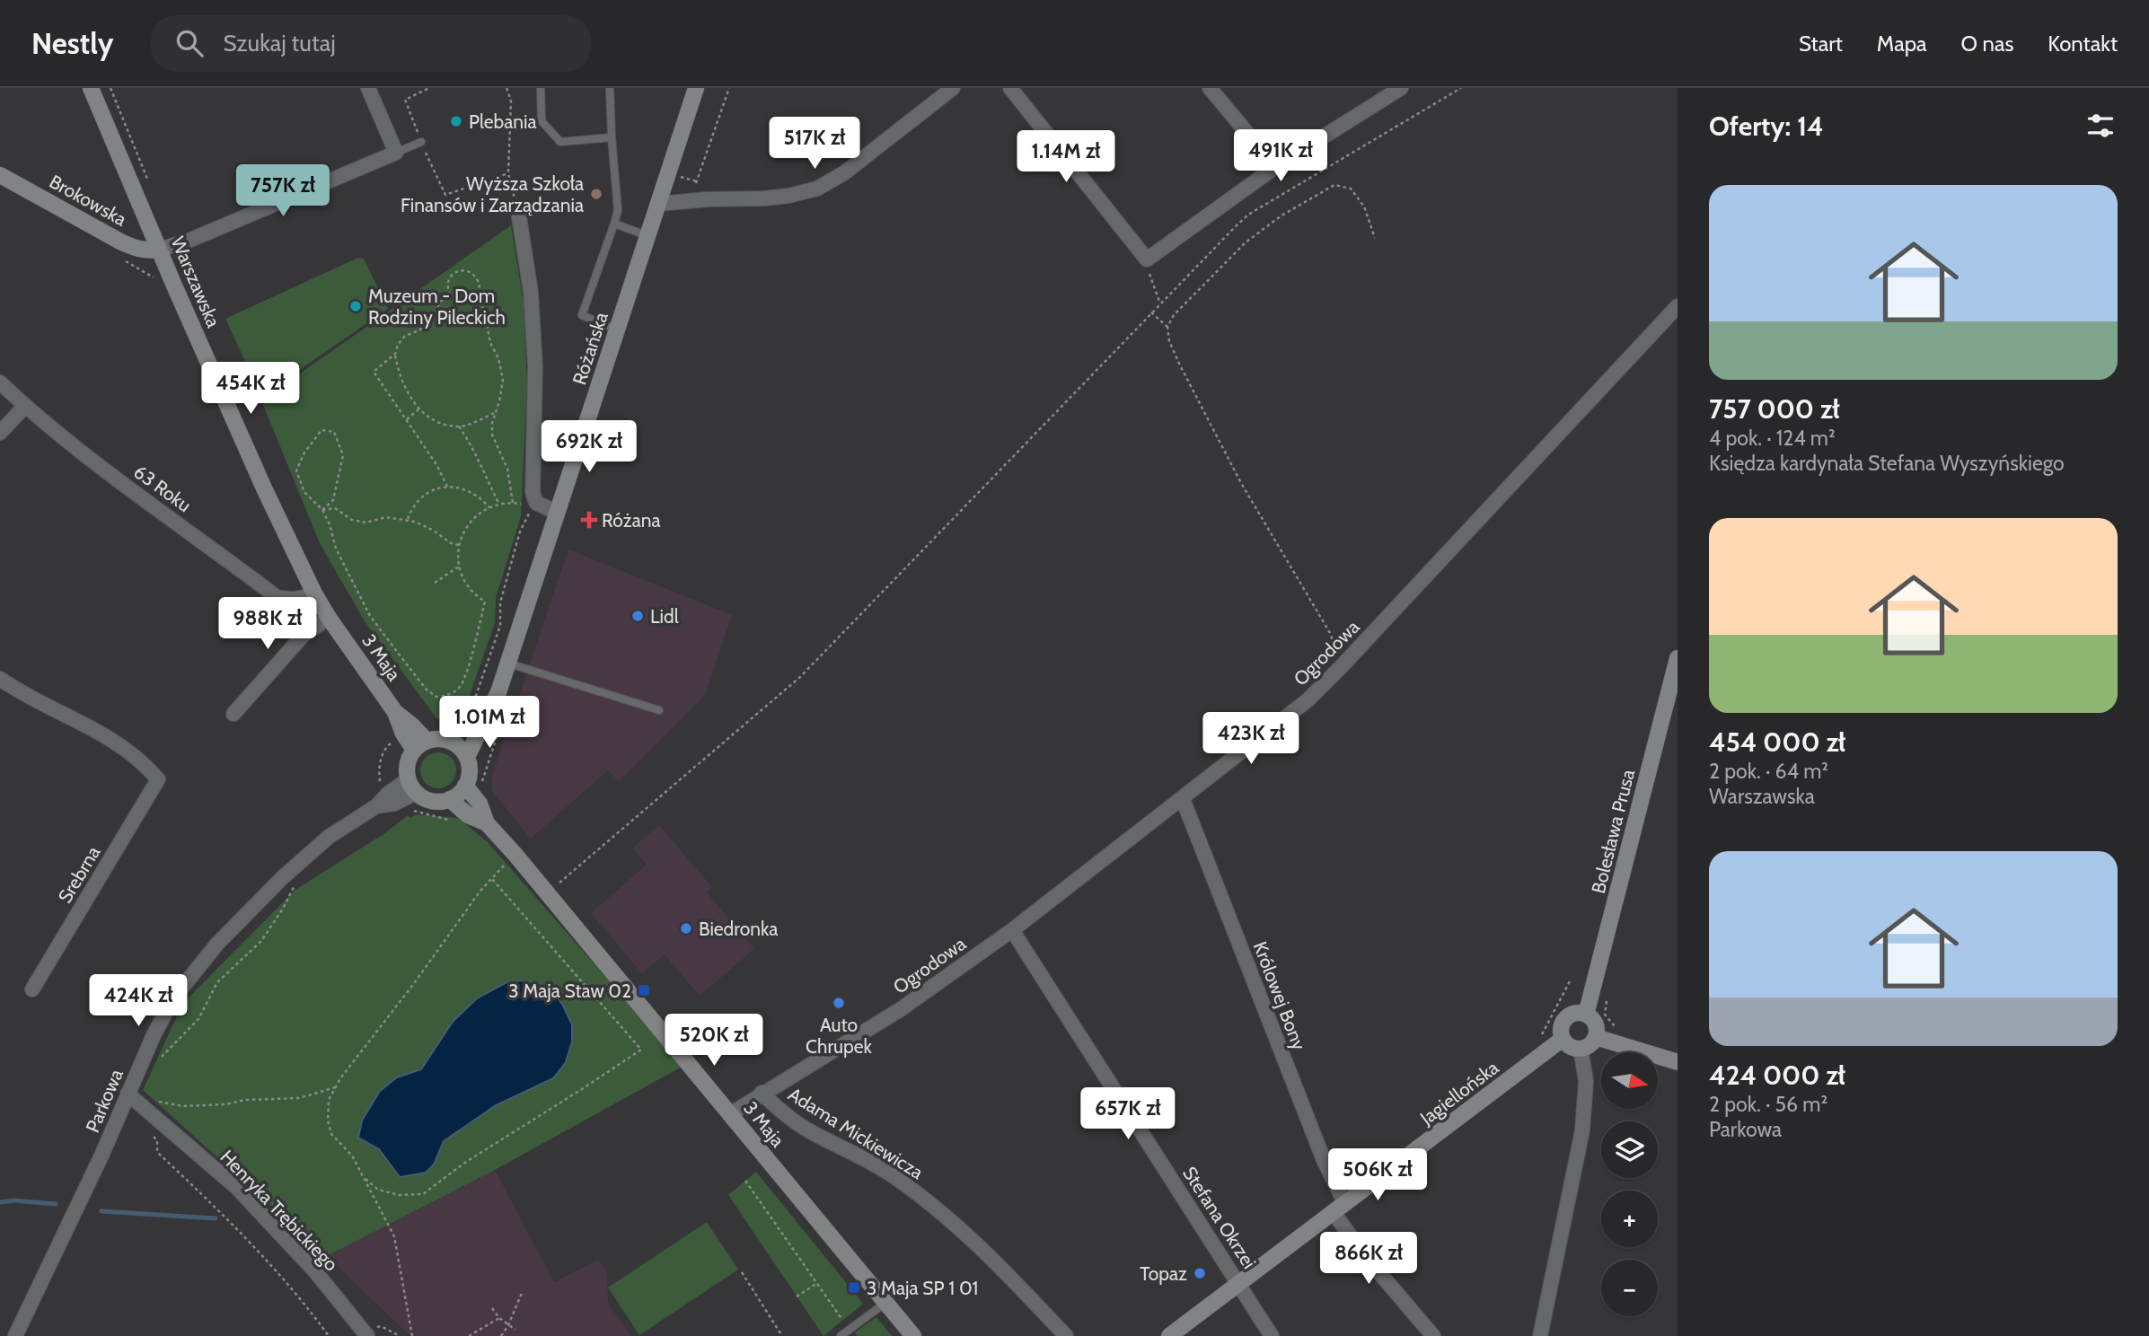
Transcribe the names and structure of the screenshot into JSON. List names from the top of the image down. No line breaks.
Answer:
{"streets":{"street":["Brokowska","Warszawska","Różańska","63 Roku","Ogrodowa","3 Maja","Bolesława Prusa","Srebrna","Królowej Bony","Jagiellońska","Parkowa","Adama Mickiewicza","Henryka Trębickiego","Stefana Okrzei"]},"crossings":[["Brokowska","Warszawska"],["Warszawska","63 Roku"],["Warszawska","3 Maja"],["Różańska","3 Maja"],["Różańska","Parkowa"],["63 Roku","3 Maja"],["Ogrodowa","3 Maja"],["Ogrodowa","Królowej Bony"],["Ogrodowa","Adama Mickiewicza"],["Ogrodowa","Stefana Okrzei"],["3 Maja","Parkowa"],["Bolesława Prusa","Jagiellońska"],["Królowej Bony","Jagiellońska"],["Jagiellońska","Stefana Okrzei"],["Parkowa","Henryka Trębickiego"]],"places":{"other":["Plebania","Wyższa Szkoła Finansów i Zarządzania","Muzeum - Dom Rodziny Pileckich","Lidl","Biedronka","Auto Chrupek","Topaz"],"health":["Różana"],"transit":["3 Maja Staw 02","3 Maja SP 1 01"]},"north":"right","page":{"header":"Nestly","search":"Szukaj tutaj","nav":["Start","Mapa","O nas","Kontakt"],"heading":"Oferty: 14","price":["517K zł","491K zł","1.14M zł","757K zł","454K zł","692K zł","988K zł","1.01M zł","423K zł","424K zł","520K zł","657K zł","506K zł","866K zł"],"list":[{"name":"757 000 zł","note":"4 pok. · 124 m² · Księdza kardynała Stefana Wyszyńskiego"},{"name":"454 000 zł","note":"2 pok. · 64 m² · Warszawska"},{"name":"424 000 zł","note":"2 pok. · 56 m² · Parkowa"}],"map_buttons":["+","−"]}}
